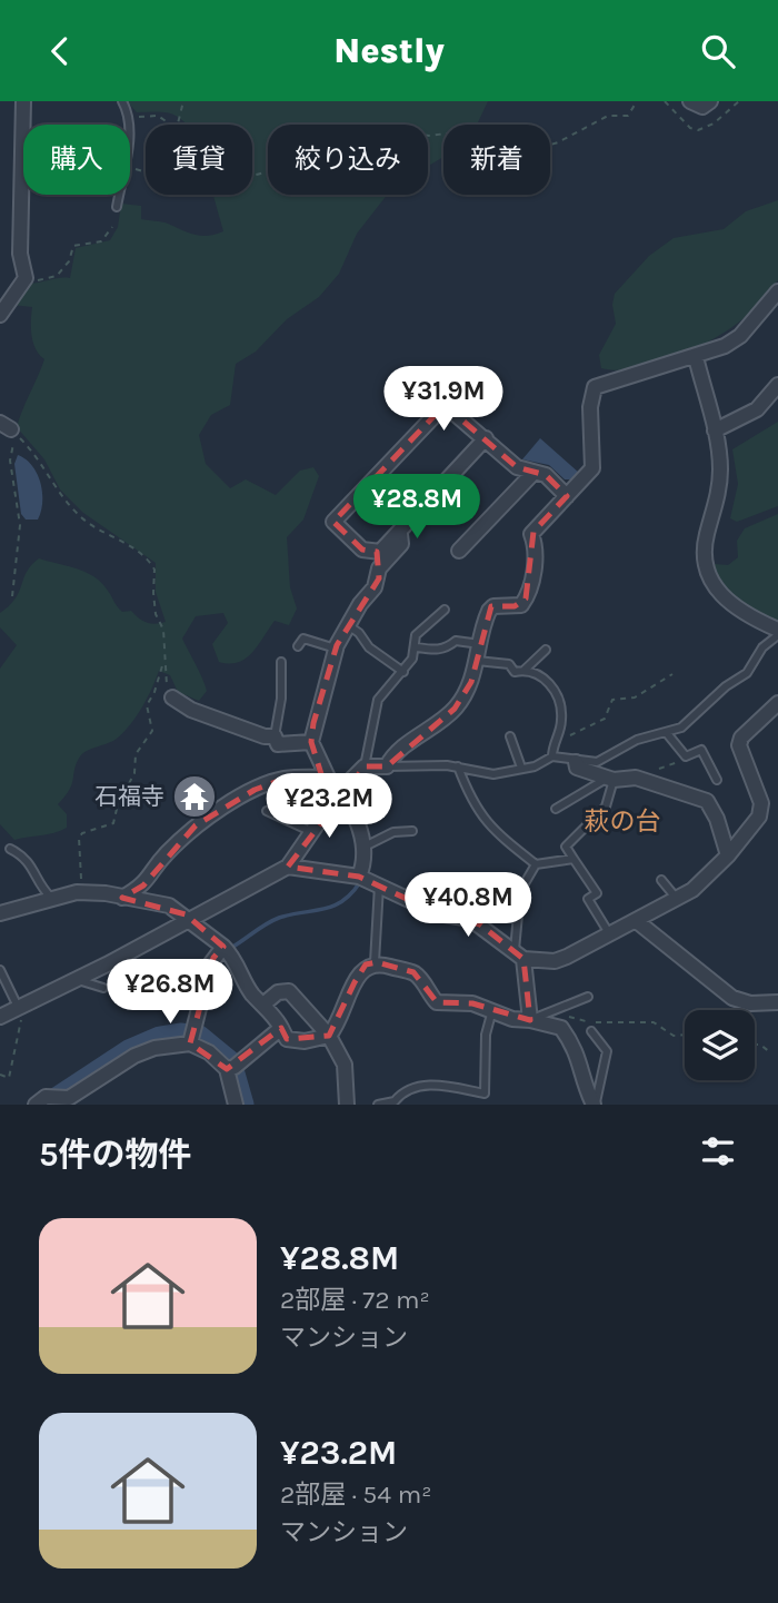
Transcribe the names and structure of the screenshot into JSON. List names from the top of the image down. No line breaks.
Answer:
{"districts":["萩の台"],"places":{"temple":["石福寺"]},"page":{"header":"Nestly","chip":["購入","賃貸","絞り込み","新着"],"price":["¥31.9M","¥28.8M","¥23.2M","¥40.8M","¥26.8M"],"heading":"5件の物件","list":[{"name":"¥28.8M","note":"2部屋 · 72 m² · マンション"},{"name":"¥23.2M","note":"2部屋 · 54 m² · マンション"}]}}
